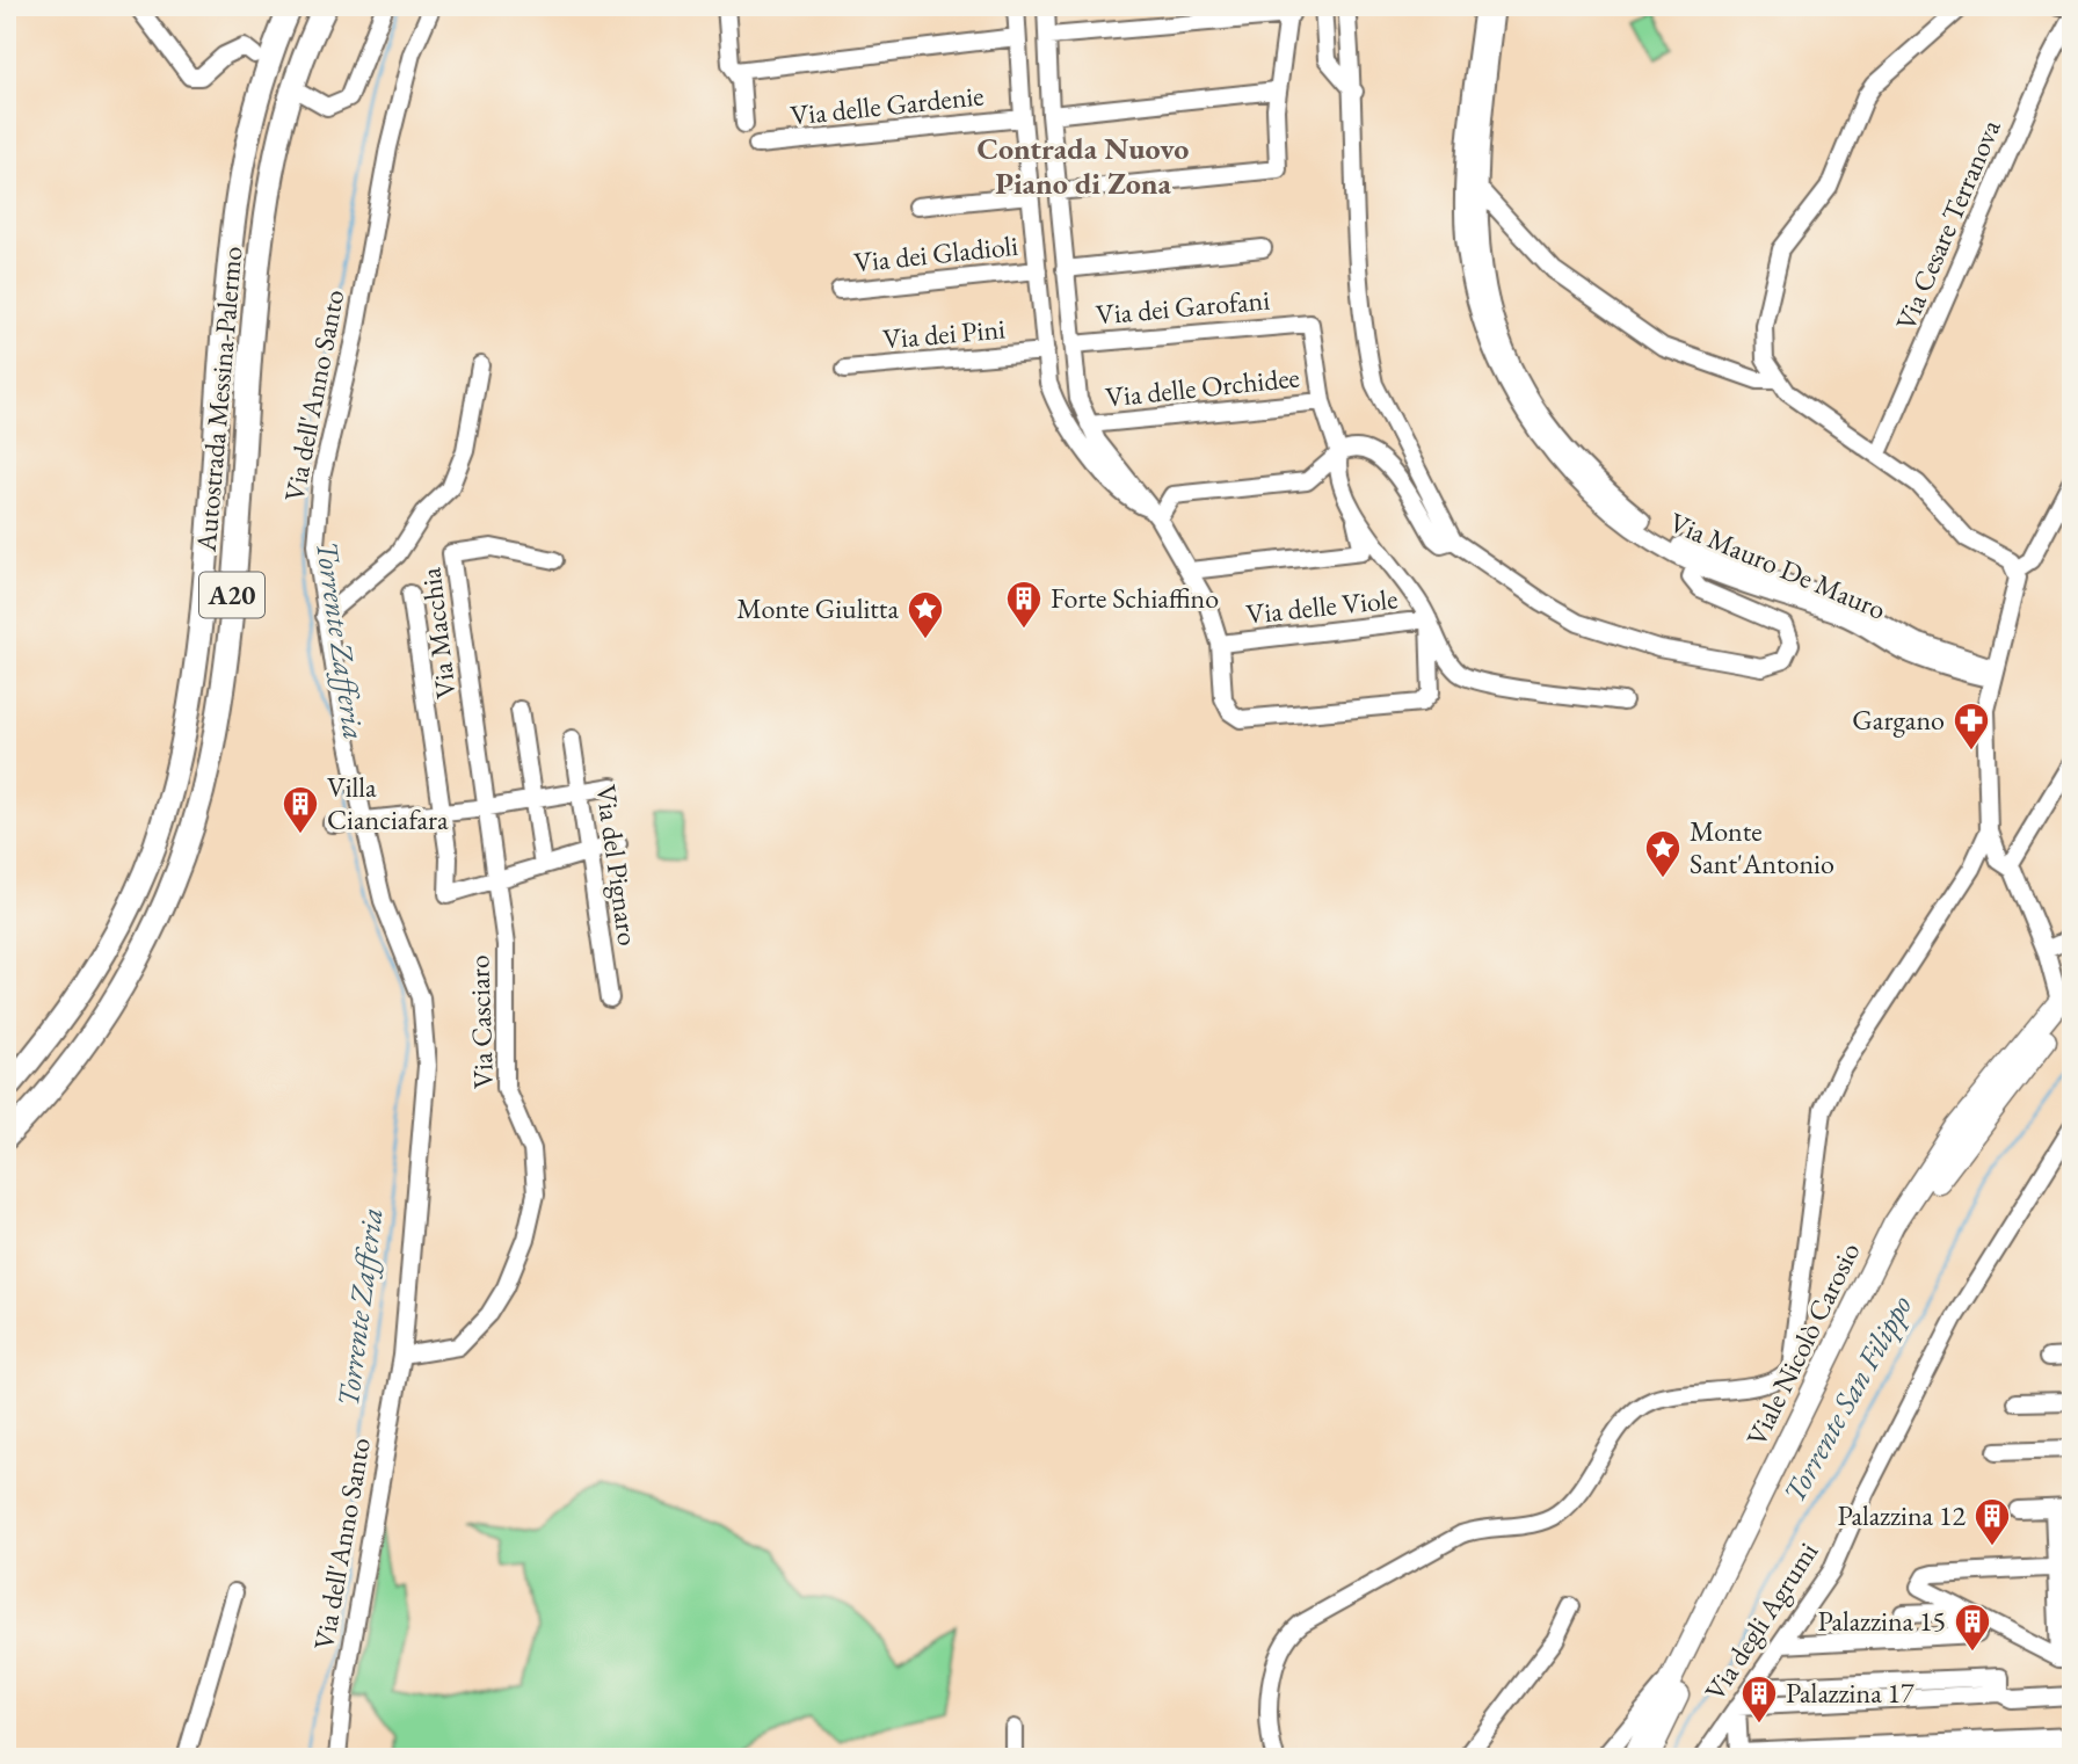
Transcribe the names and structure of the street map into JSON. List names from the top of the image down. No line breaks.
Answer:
{"streets":{"highway":["Autostrada Messina-Palermo","A20"],"main road":["Viale Nicolò Carosio"],"street":["Via delle Gardenie","Via Cesare Terranova","Via dei Gladioli","Via dei Garofani","Via dei Pini","Via delle Orchidee","Via dell'Anno Santo","Via Mauro De Mauro","Via delle Viole","Via Macchia","Via del Pignaro","Via Casciaro","Via degli Agrumi"]},"crossings":[["Via dei Garofani","Via delle Orchidee"],["Via dell'Anno Santo","Via Casciaro"],["Via Macchia","Via Casciaro"]],"districts":["Contrada Nuovo Piano di Zona"],"water":["Torrente Zafferia","Torrente San Filippo"],"places":{"building":["Forte Schiaffino","Villa Cianciafara","Palazzina 12","Palazzina 15","Palazzina 17"],"place":["Monte Giulitta","Monte Sant'Antonio"],"pharmacy":["Gargano"]}}
